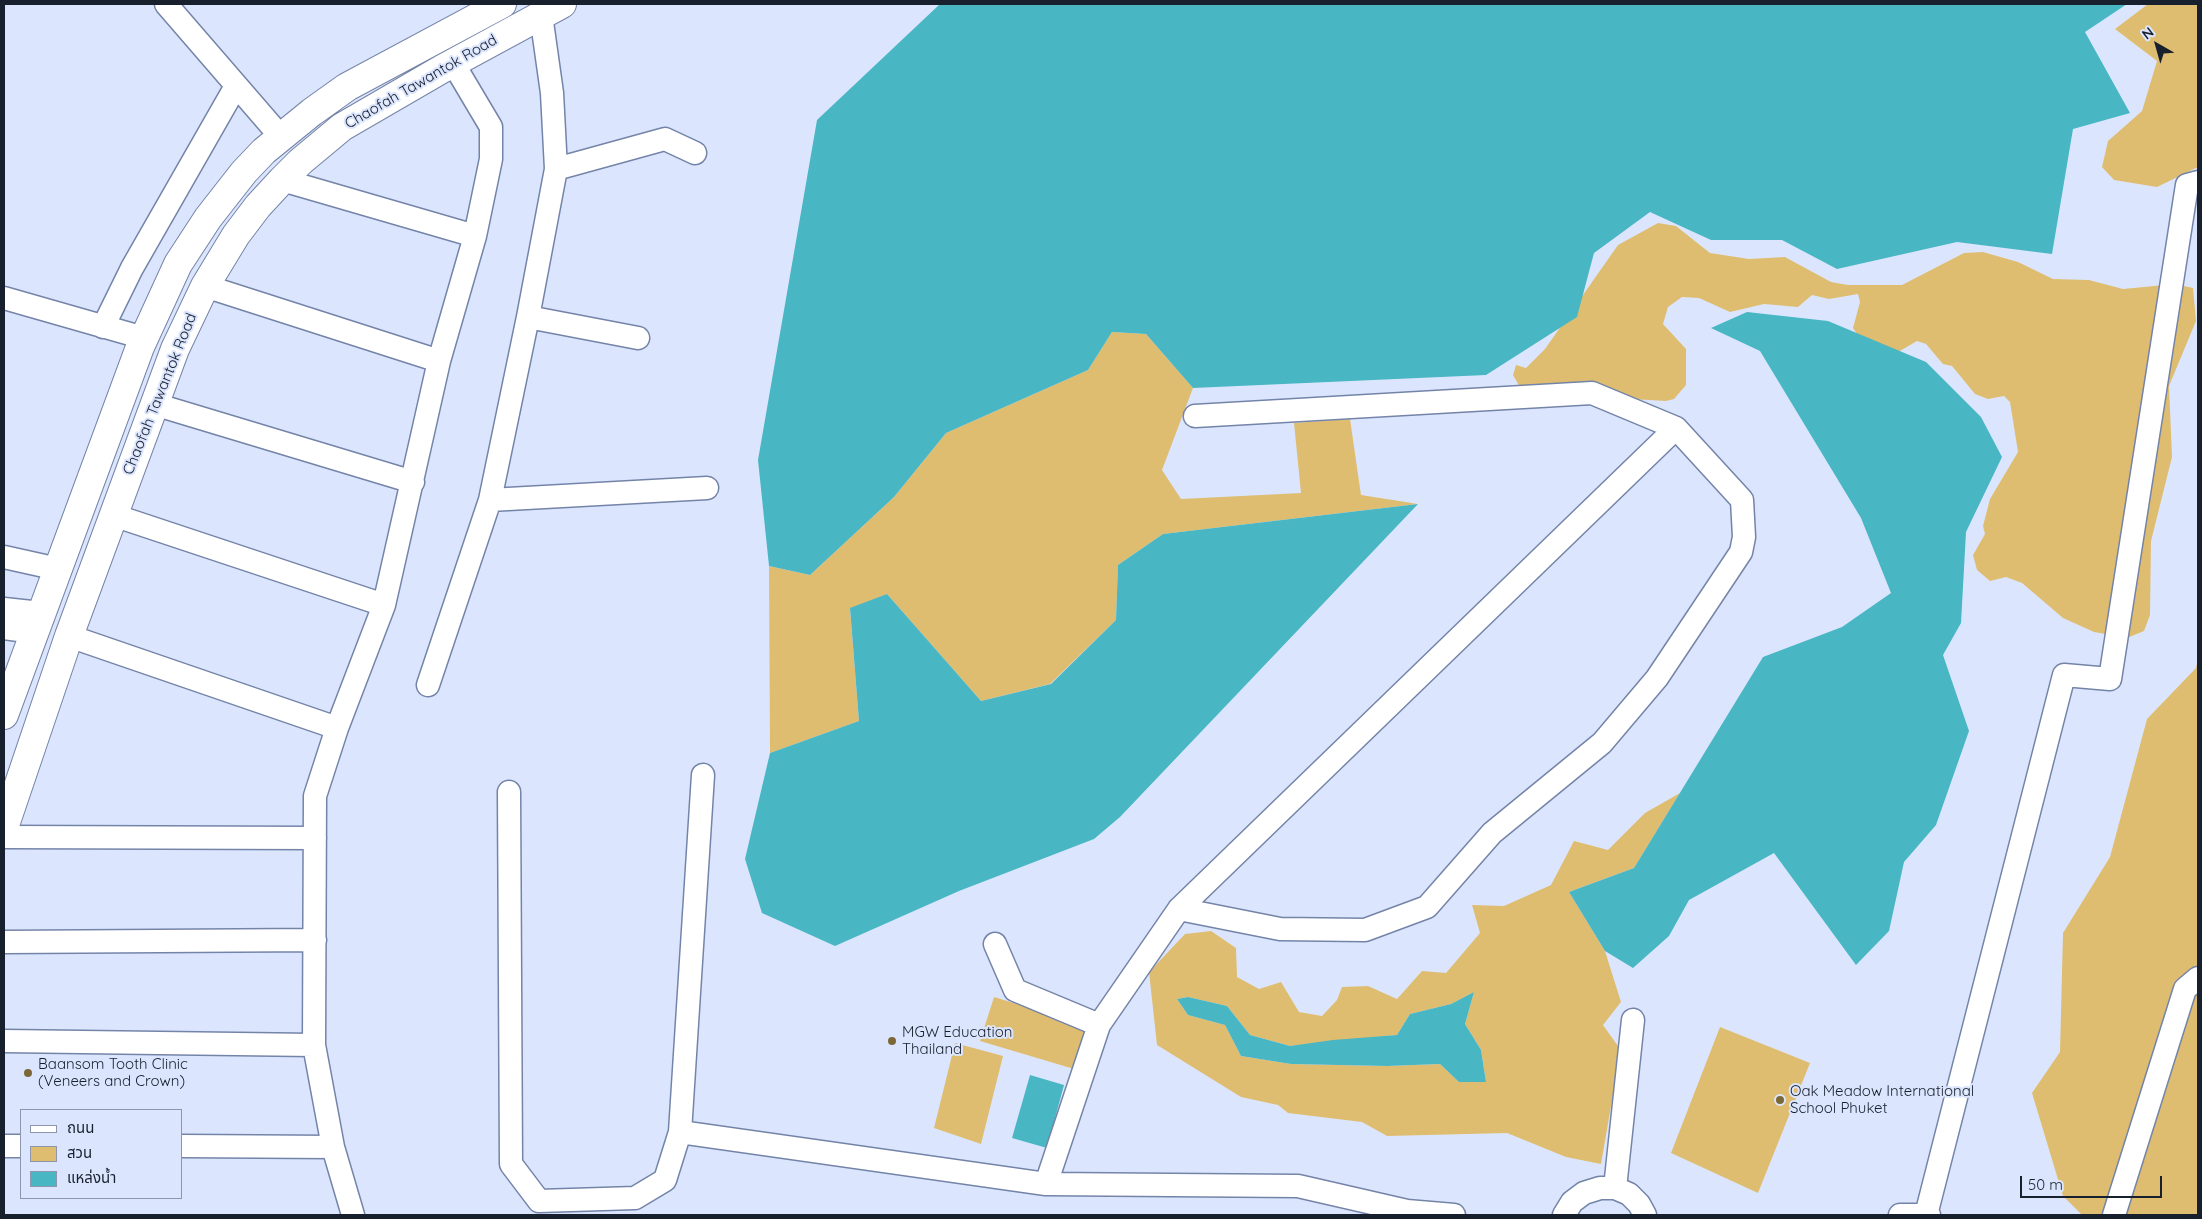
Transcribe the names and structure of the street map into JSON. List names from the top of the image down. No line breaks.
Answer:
{"streets":{"main road":["Chaofah Tawantok Road"]},"places":["MGW Education Thailand","Baansom Tooth Clinic (Veneers and Crown)","Oak Meadow International School Phuket"],"legend":["ถนน","สวน","แหล่งน้ำ"],"scale_bar":"50 m","north":"top left"}
